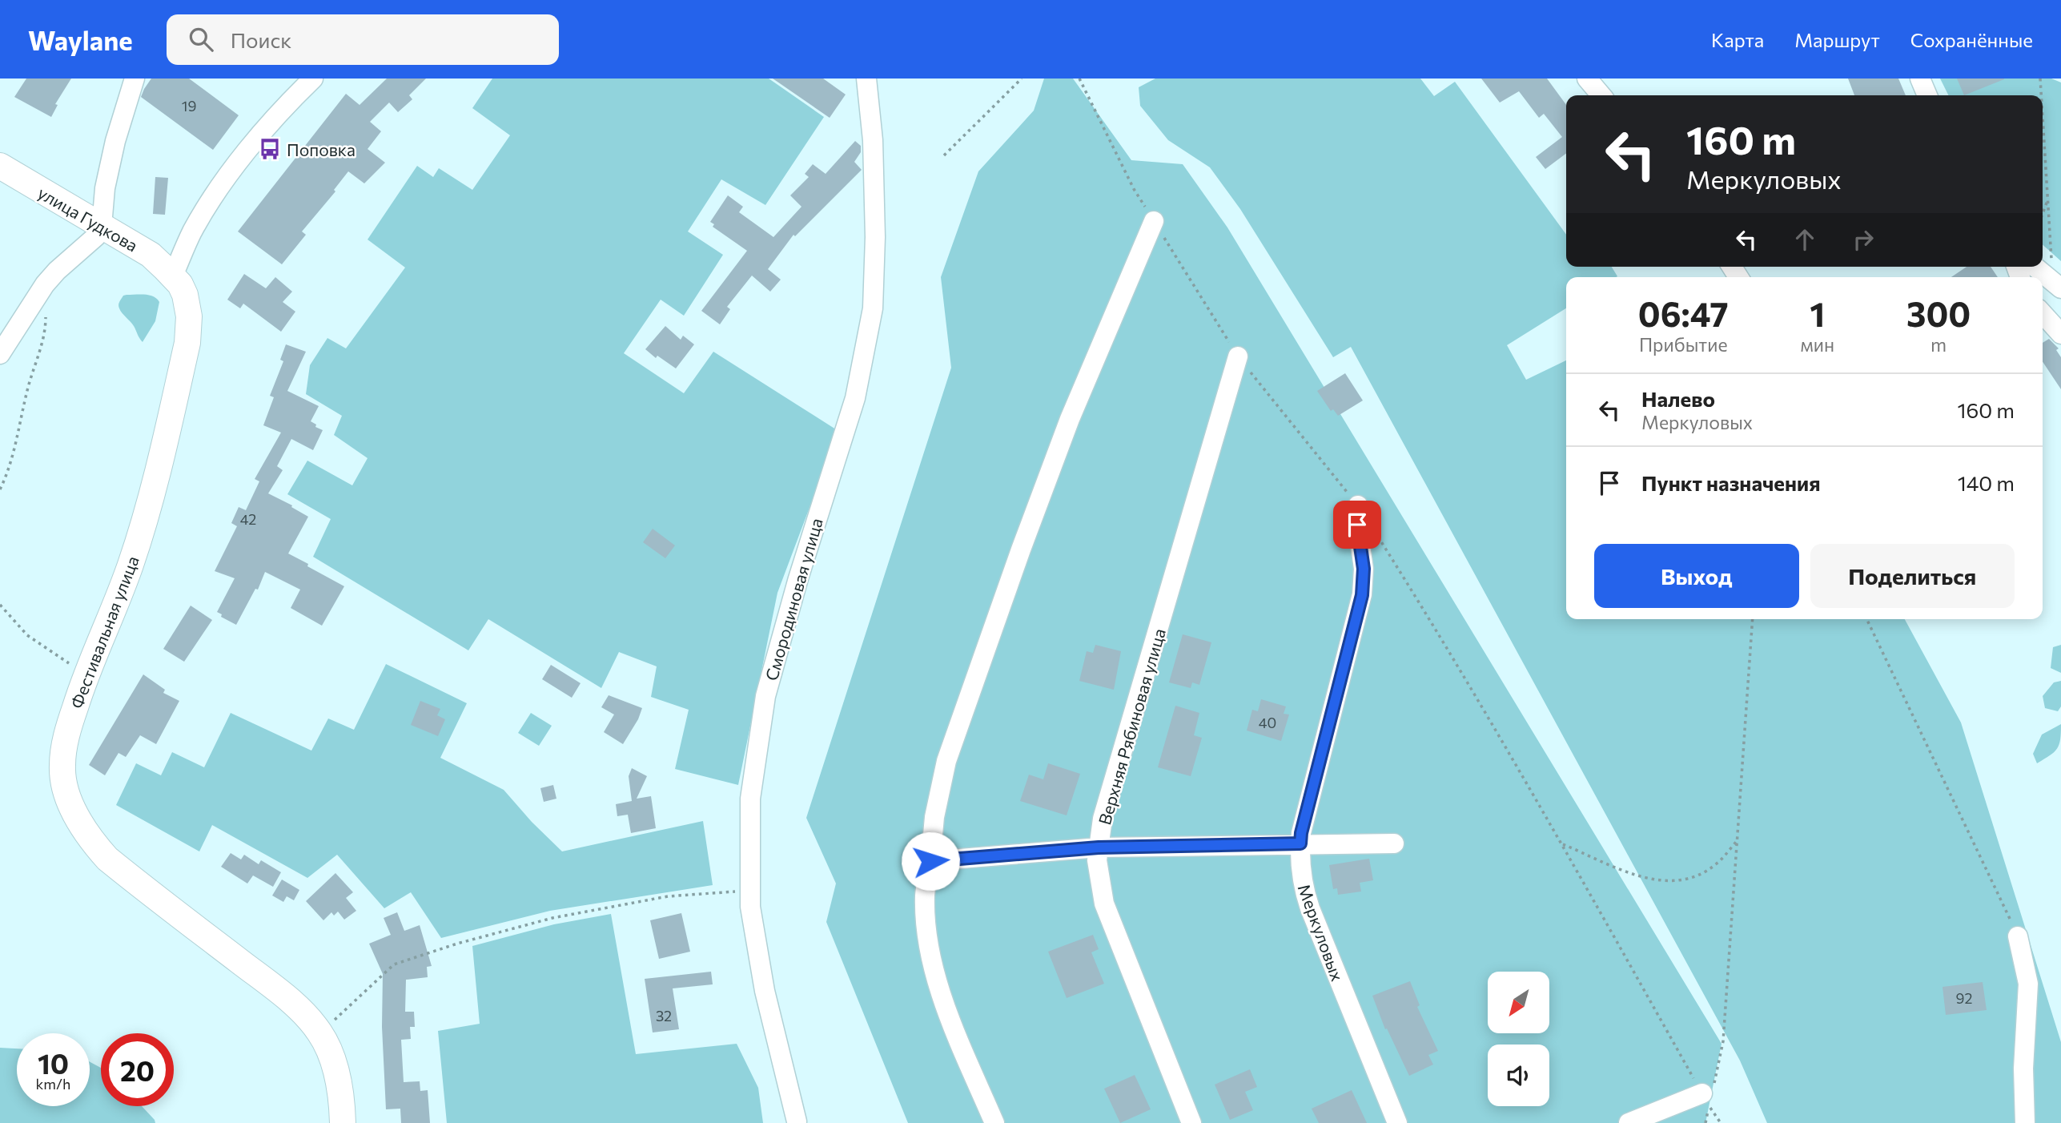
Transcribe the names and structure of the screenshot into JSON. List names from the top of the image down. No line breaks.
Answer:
{"streets":{"main road":["улица Гудкова","Фестивальная улица"],"street":["Смородиновая улица","Верхняя Рябиновая улица","Меркуловых"]},"crossings":[["улица Гудкова","Фестивальная улица"]],"places":{"bus stop":["Поповка"]},"house_numbers":["19","42","40","92","32"],"north":"bottom left","page":{"header":"Waylane","search":"Поиск","nav":["Карта","Маршрут","Сохранённые"],"turn":["160 m","Меркуловых"],"eta":["06:47","Прибытие","1","мин","300","m"],"list":[{"name":"Налево","note":"Меркуловых","value":"160 m"},{"name":"Пункт назначения","value":"140 m"}],"buttons":["Выход","Поделиться"],"speed":"10 km/h","limit":"20"}}
